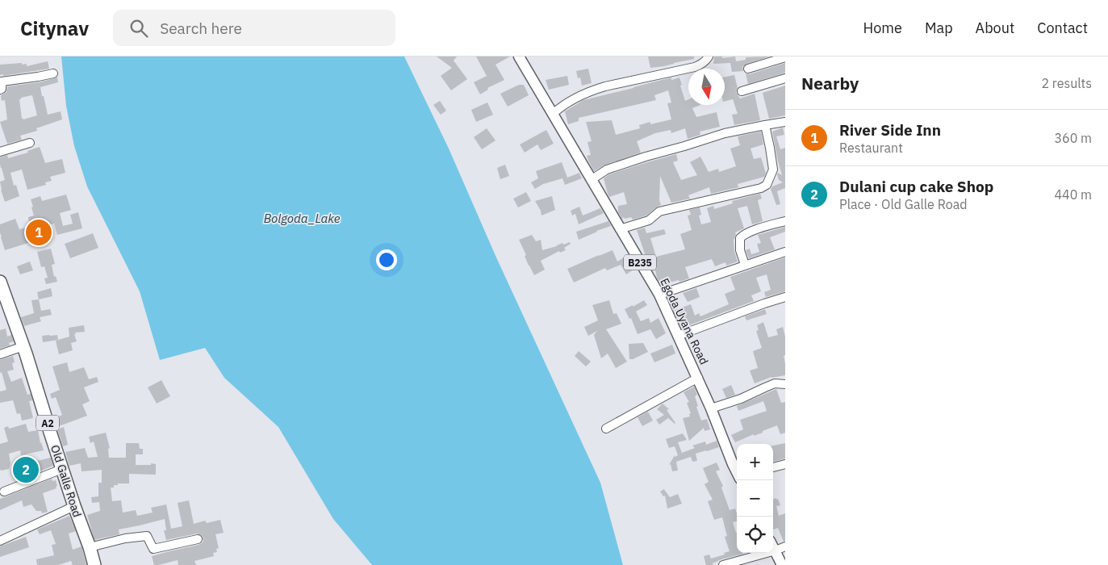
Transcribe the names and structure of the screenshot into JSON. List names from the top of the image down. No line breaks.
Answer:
{"streets":{"highway":["A2","Old Galle Road"],"main road":["B235","Egoda Uyana Road"]},"water":["Bolgoda_Lake"],"north":"bottom","page":{"header":"Citynav","search":"Search here","nav":["Home","Map","About","Contact"],"heading":["Nearby","2 results"],"list":[{"mark":"1","name":"River Side Inn","note":"Restaurant","value":"360 m"},{"mark":"2","name":"Dulani cup cake Shop","note":"Place · Old Galle Road","value":"440 m"}],"pins":["1","2"],"map_buttons":["+","−"]}}
